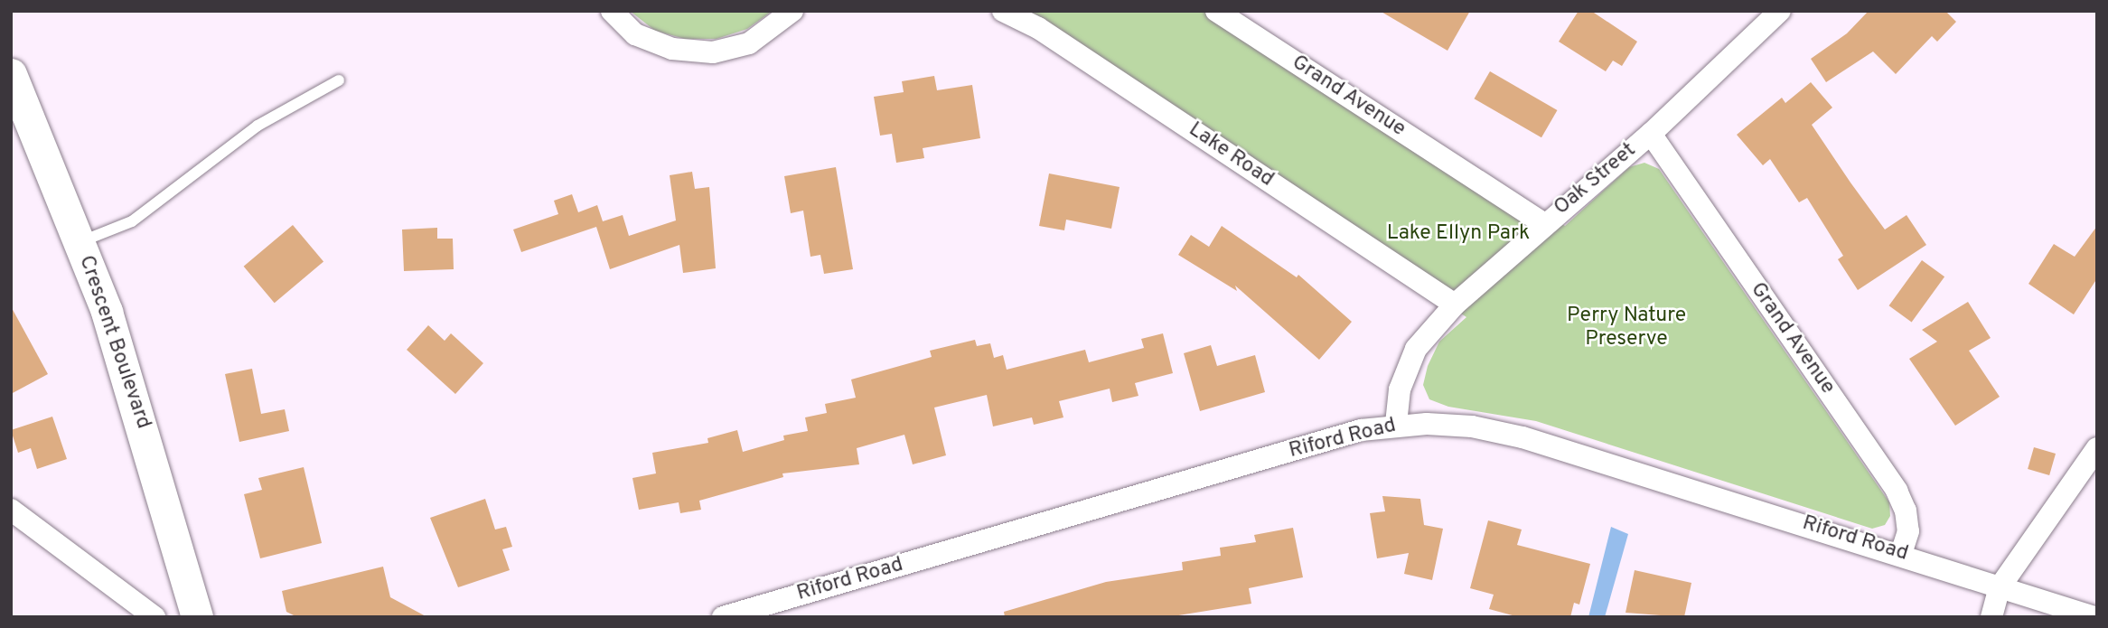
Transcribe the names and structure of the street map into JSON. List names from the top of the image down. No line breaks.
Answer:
{"streets":{"street":["Grand Avenue","Lake Road","Oak Street","Crescent Boulevard","Riford Road"]},"crossings":[["Grand Avenue","Oak Street"],["Grand Avenue","Riford Road"],["Lake Road","Oak Street"],["Oak Street","Riford Road"]],"parks":["Lake Ellyn Park","Perry Nature Preserve"]}
